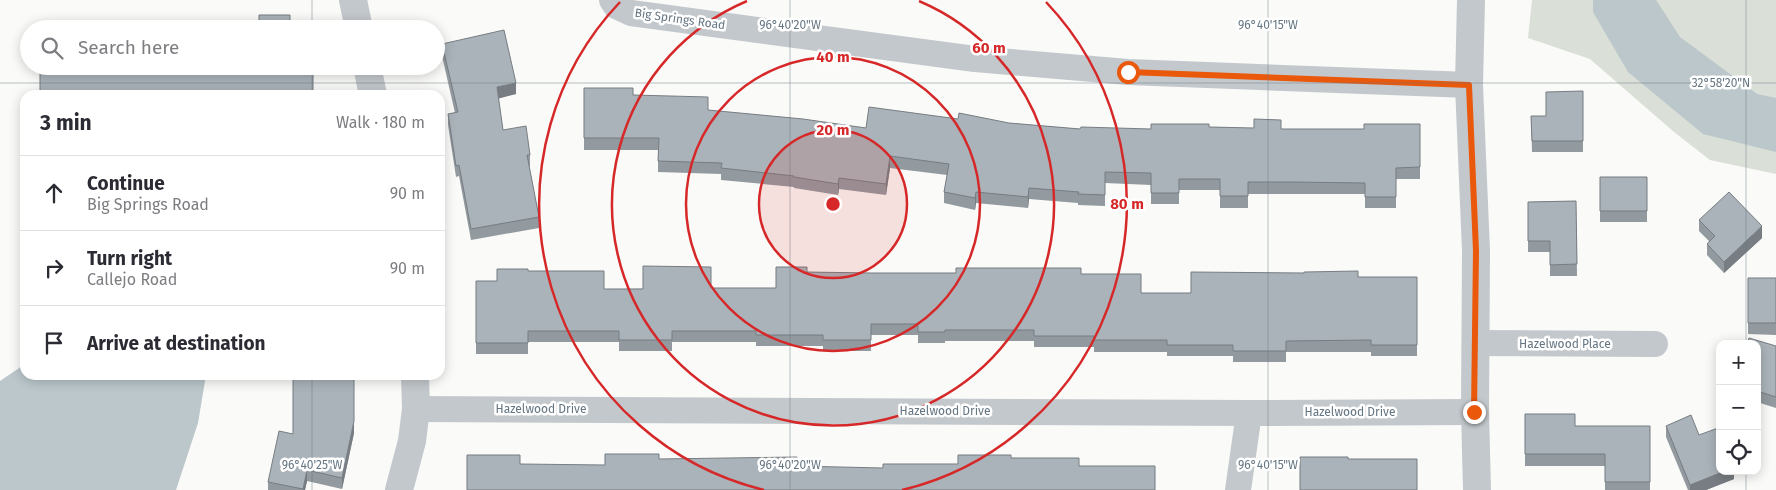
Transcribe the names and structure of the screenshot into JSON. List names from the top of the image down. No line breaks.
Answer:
{"streets":{"street":["Big Springs Road","Hazelwood Place","Hazelwood Drive"]},"page":{"search":"Search here","heading":["3 min","Walk · 180 m"],"list":[["Continue","Big Springs Road","90 m"],["Turn right","Callejo Road","90 m"],"Arrive at destination"],"map_buttons":["+","−"]},"coordinates":["96°40'20\"W","96°40'15\"W","32°58'20\"N","96°40'25\"W"],"rings":["60 m","40 m","20 m","80 m"]}
